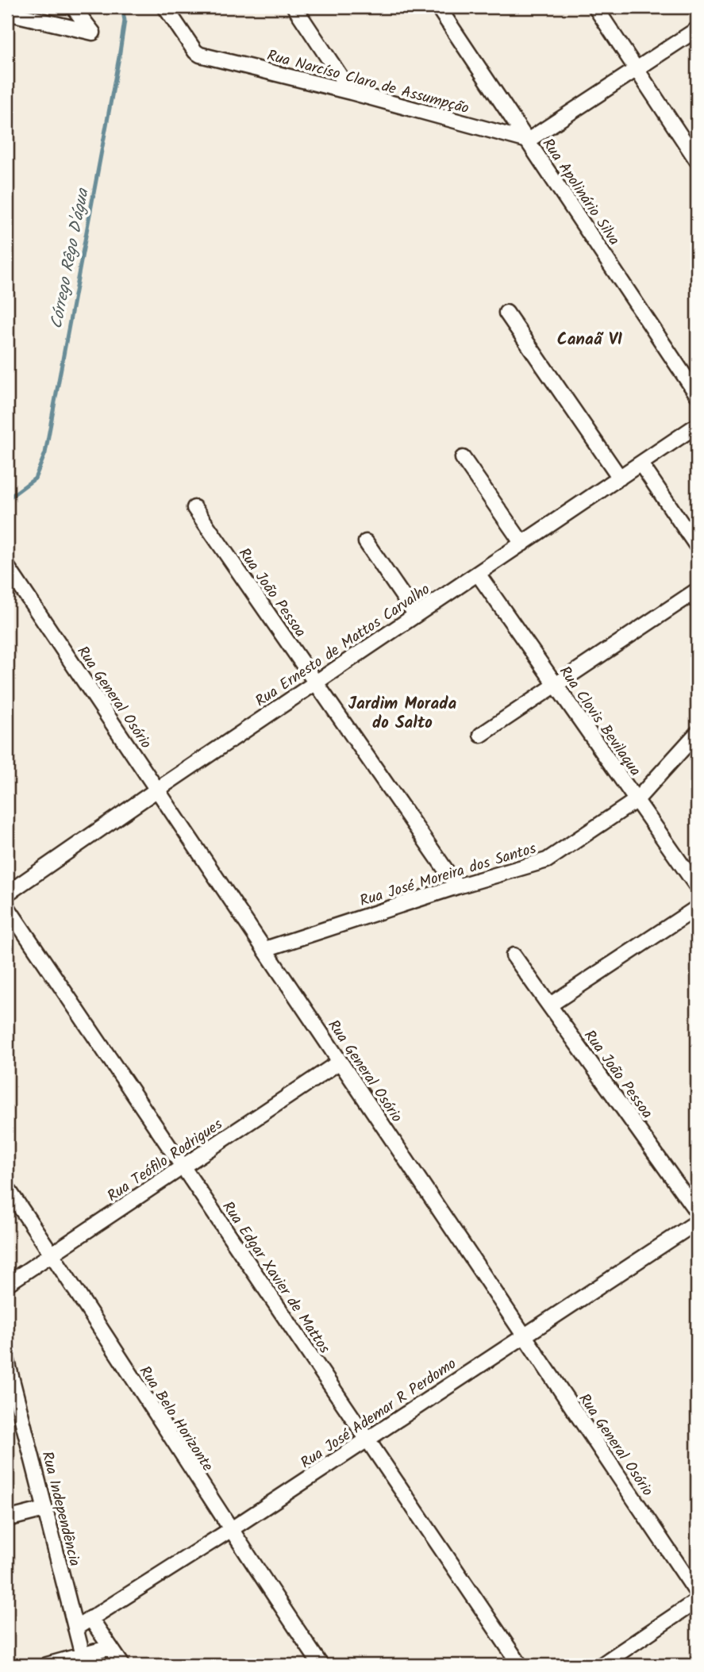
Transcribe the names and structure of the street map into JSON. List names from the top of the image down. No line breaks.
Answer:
{"streets":{"street":["Rua Narcíso Claro de Assumpção","Rua Apolinário Silva","Rua João Pessoa","Rua Ernesto de Mattos Carvalho","Rua General Osório","Rua Clovis Bevilaqua","Rua José Moreira dos Santos","Rua Teófilo Rodrigues","Rua Edgar Xavier de Mattos","Rua José Ademar R Perdomo","Rua Belo Horizonte","Rua Independência"]},"crossings":[["Rua Narcíso Claro de Assumpção","Rua Apolinário Silva"],["Rua João Pessoa","Rua Ernesto de Mattos Carvalho"],["Rua João Pessoa","Rua José Moreira dos Santos"],["Rua Ernesto de Mattos Carvalho","Rua General Osório"],["Rua Ernesto de Mattos Carvalho","Rua Clovis Bevilaqua"],["Rua General Osório","Rua José Moreira dos Santos"],["Rua General Osório","Rua Teófilo Rodrigues"],["Rua General Osório","Rua José Ademar R Perdomo"],["Rua Clovis Bevilaqua","Rua José Moreira dos Santos"],["Rua Teófilo Rodrigues","Rua Edgar Xavier de Mattos"],["Rua Teófilo Rodrigues","Rua Belo Horizonte"],["Rua Edgar Xavier de Mattos","Rua José Ademar R Perdomo"],["Rua José Ademar R Perdomo","Rua Belo Horizonte"],["Rua José Ademar R Perdomo","Rua Independência"]],"districts":["Canaã VI","Jardim Morada do Salto"],"water":["Córrego Rêgo D'água"]}
